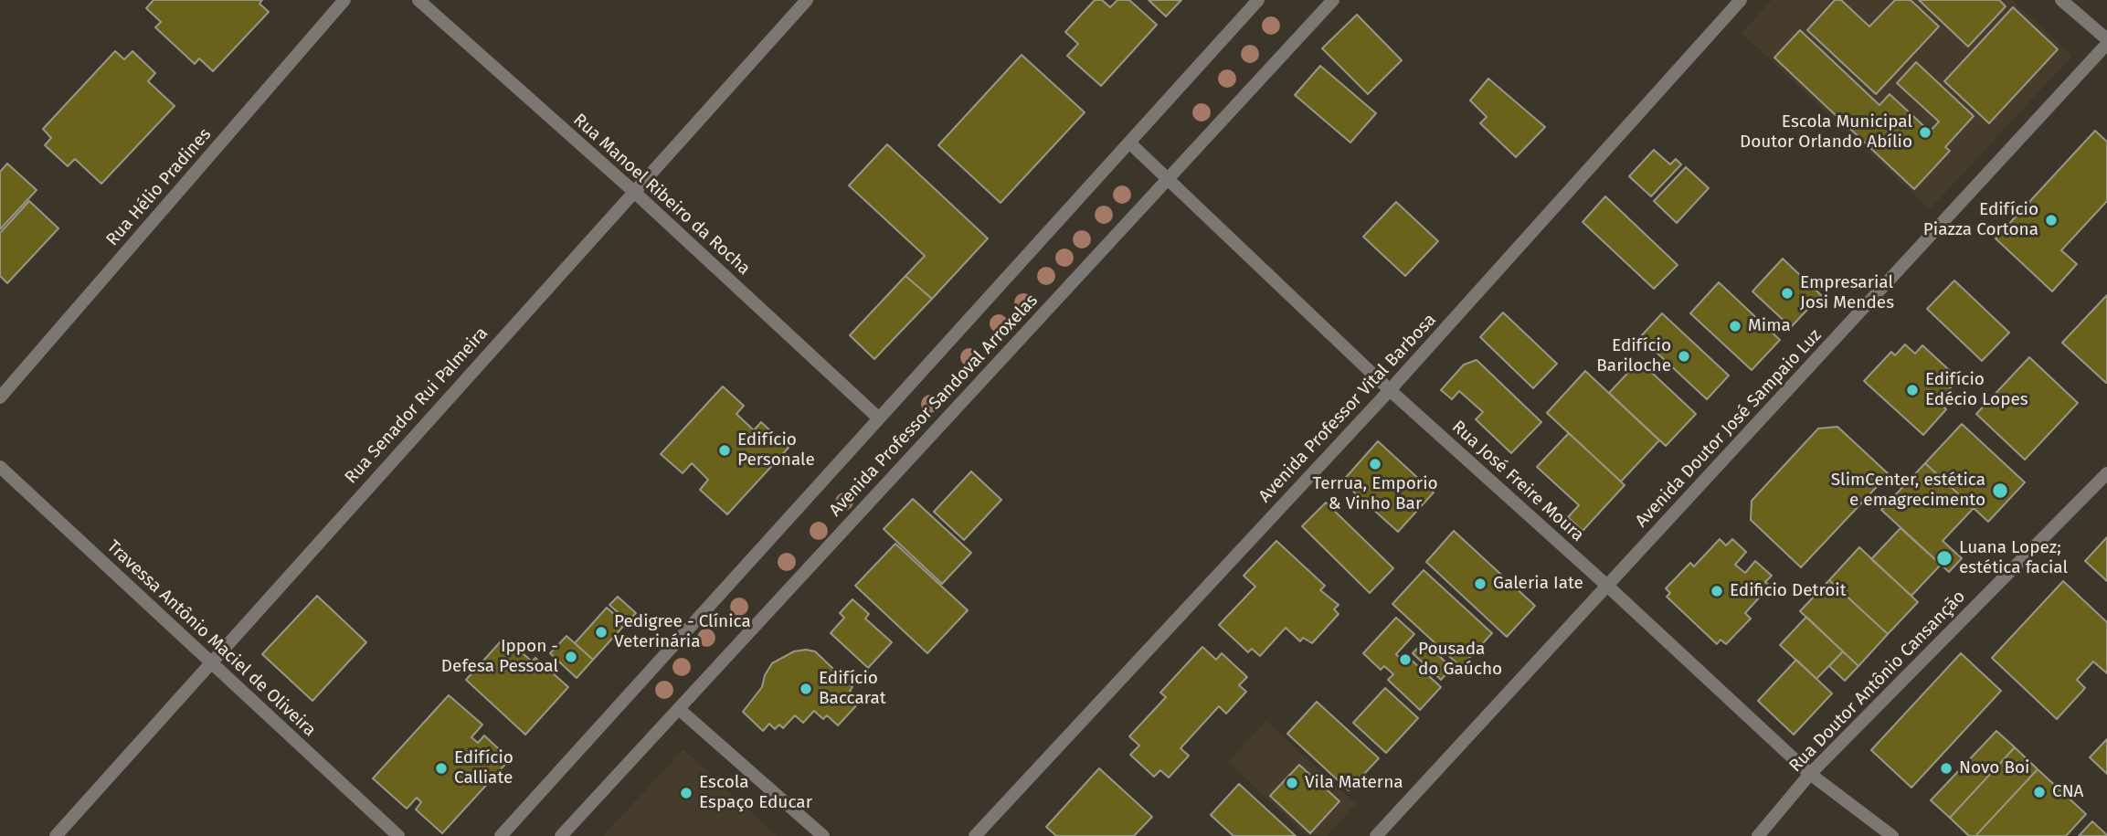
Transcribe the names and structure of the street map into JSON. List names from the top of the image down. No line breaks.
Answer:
{"streets":{"street":["Rua Hélio Pradines","Rua Manoel Ribeiro da Rocha","Rua Senador Rui Palmeira","Avenida Professor Sandoval Arroxelas","Avenida Professor Vital Barbosa","Avenida Doutor José Sampaio Luz","Rua José Freire Moura","Travessa Antônio Maciel de Oliveira","Rua Doutor Antônio Cansanção"]},"crossings":[["Rua Manoel Ribeiro da Rocha","Rua Senador Rui Palmeira"],["Rua Manoel Ribeiro da Rocha","Avenida Professor Sandoval Arroxelas"],["Rua Senador Rui Palmeira","Travessa Antônio Maciel de Oliveira"],["Avenida Professor Sandoval Arroxelas","Rua José Freire Moura"],["Avenida Professor Vital Barbosa","Rua José Freire Moura"],["Avenida Doutor José Sampaio Luz","Rua José Freire Moura"],["Rua José Freire Moura","Rua Doutor Antônio Cansanção"]],"places":["Escola Municipal Doutor Orlando Abílio","Edifício Piazza Cortona","Empresarial Josi Mendes","Mima","Edifício Bariloche","Edifício Edécio Lopes","Edifício Personale","Terrua, Emporio & Vinho Bar","SlimCenter, estética e emagrecimento","Luana Lopez; estética facial","Galeria Iate","Edificio Detroit","Pedigree - Clínica Veterinária","Ippon - Defesa Pessoal","Pousada do Gaúcho","Edifício Baccarat","Edifício Calliate","Novo Boi","Vila Materna","CNA","Escola Espaço Educar"]}
